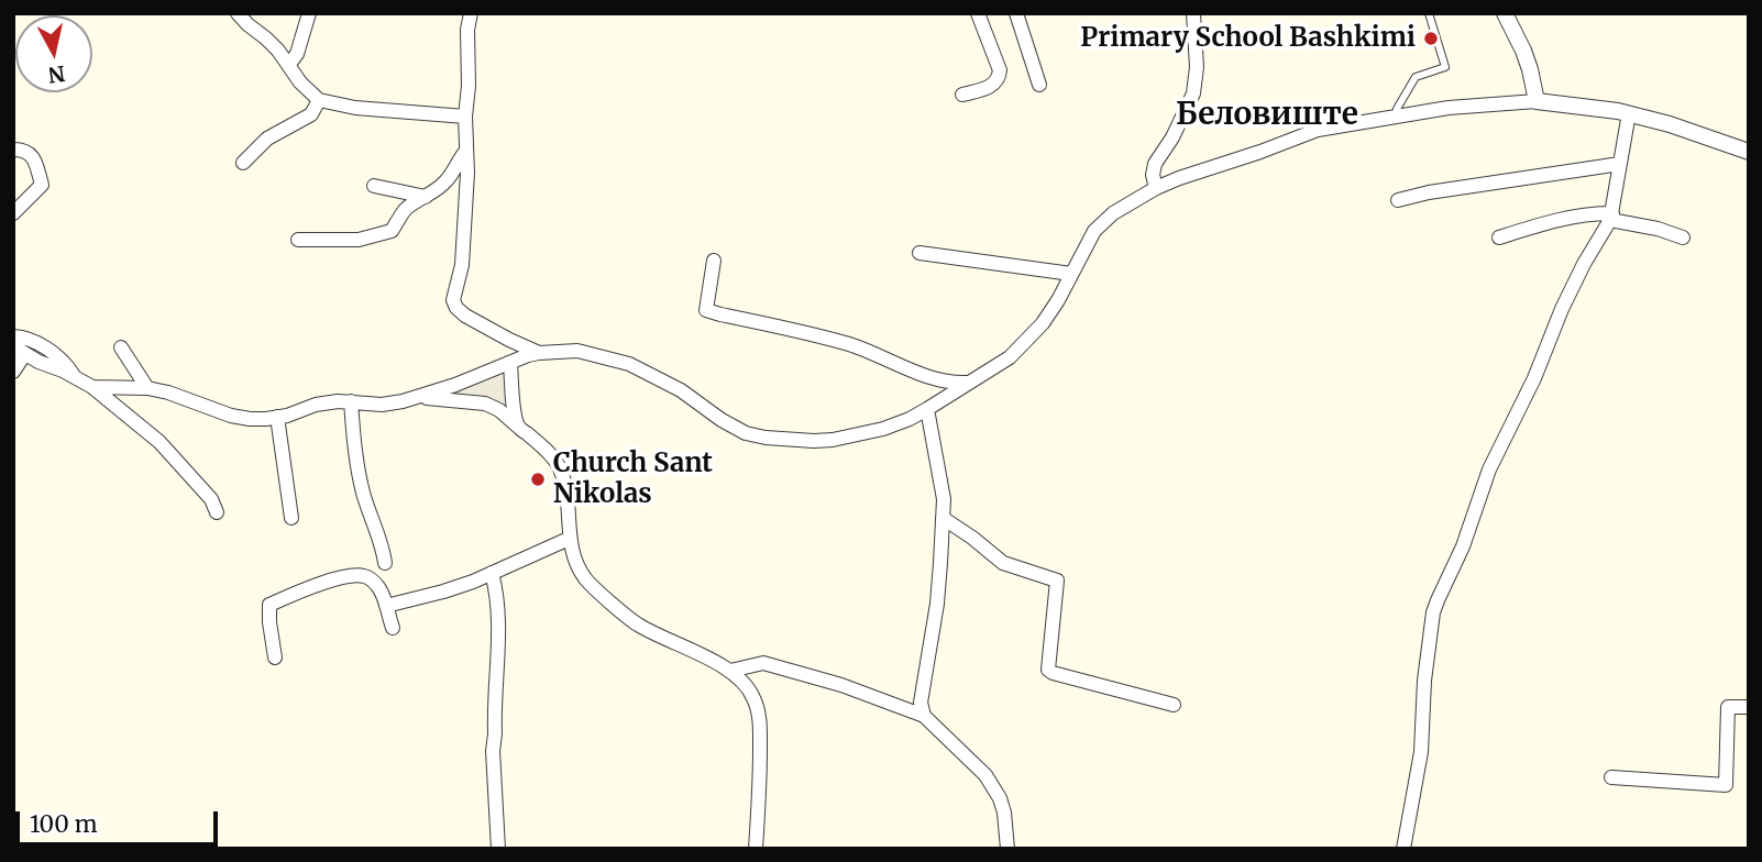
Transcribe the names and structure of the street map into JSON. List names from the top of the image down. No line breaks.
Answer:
{"districts":["Беловиште"],"places":["Primary School Bashkimi","Church Sant Nikolas"],"scale_bar":"100 m","north":"bottom"}
